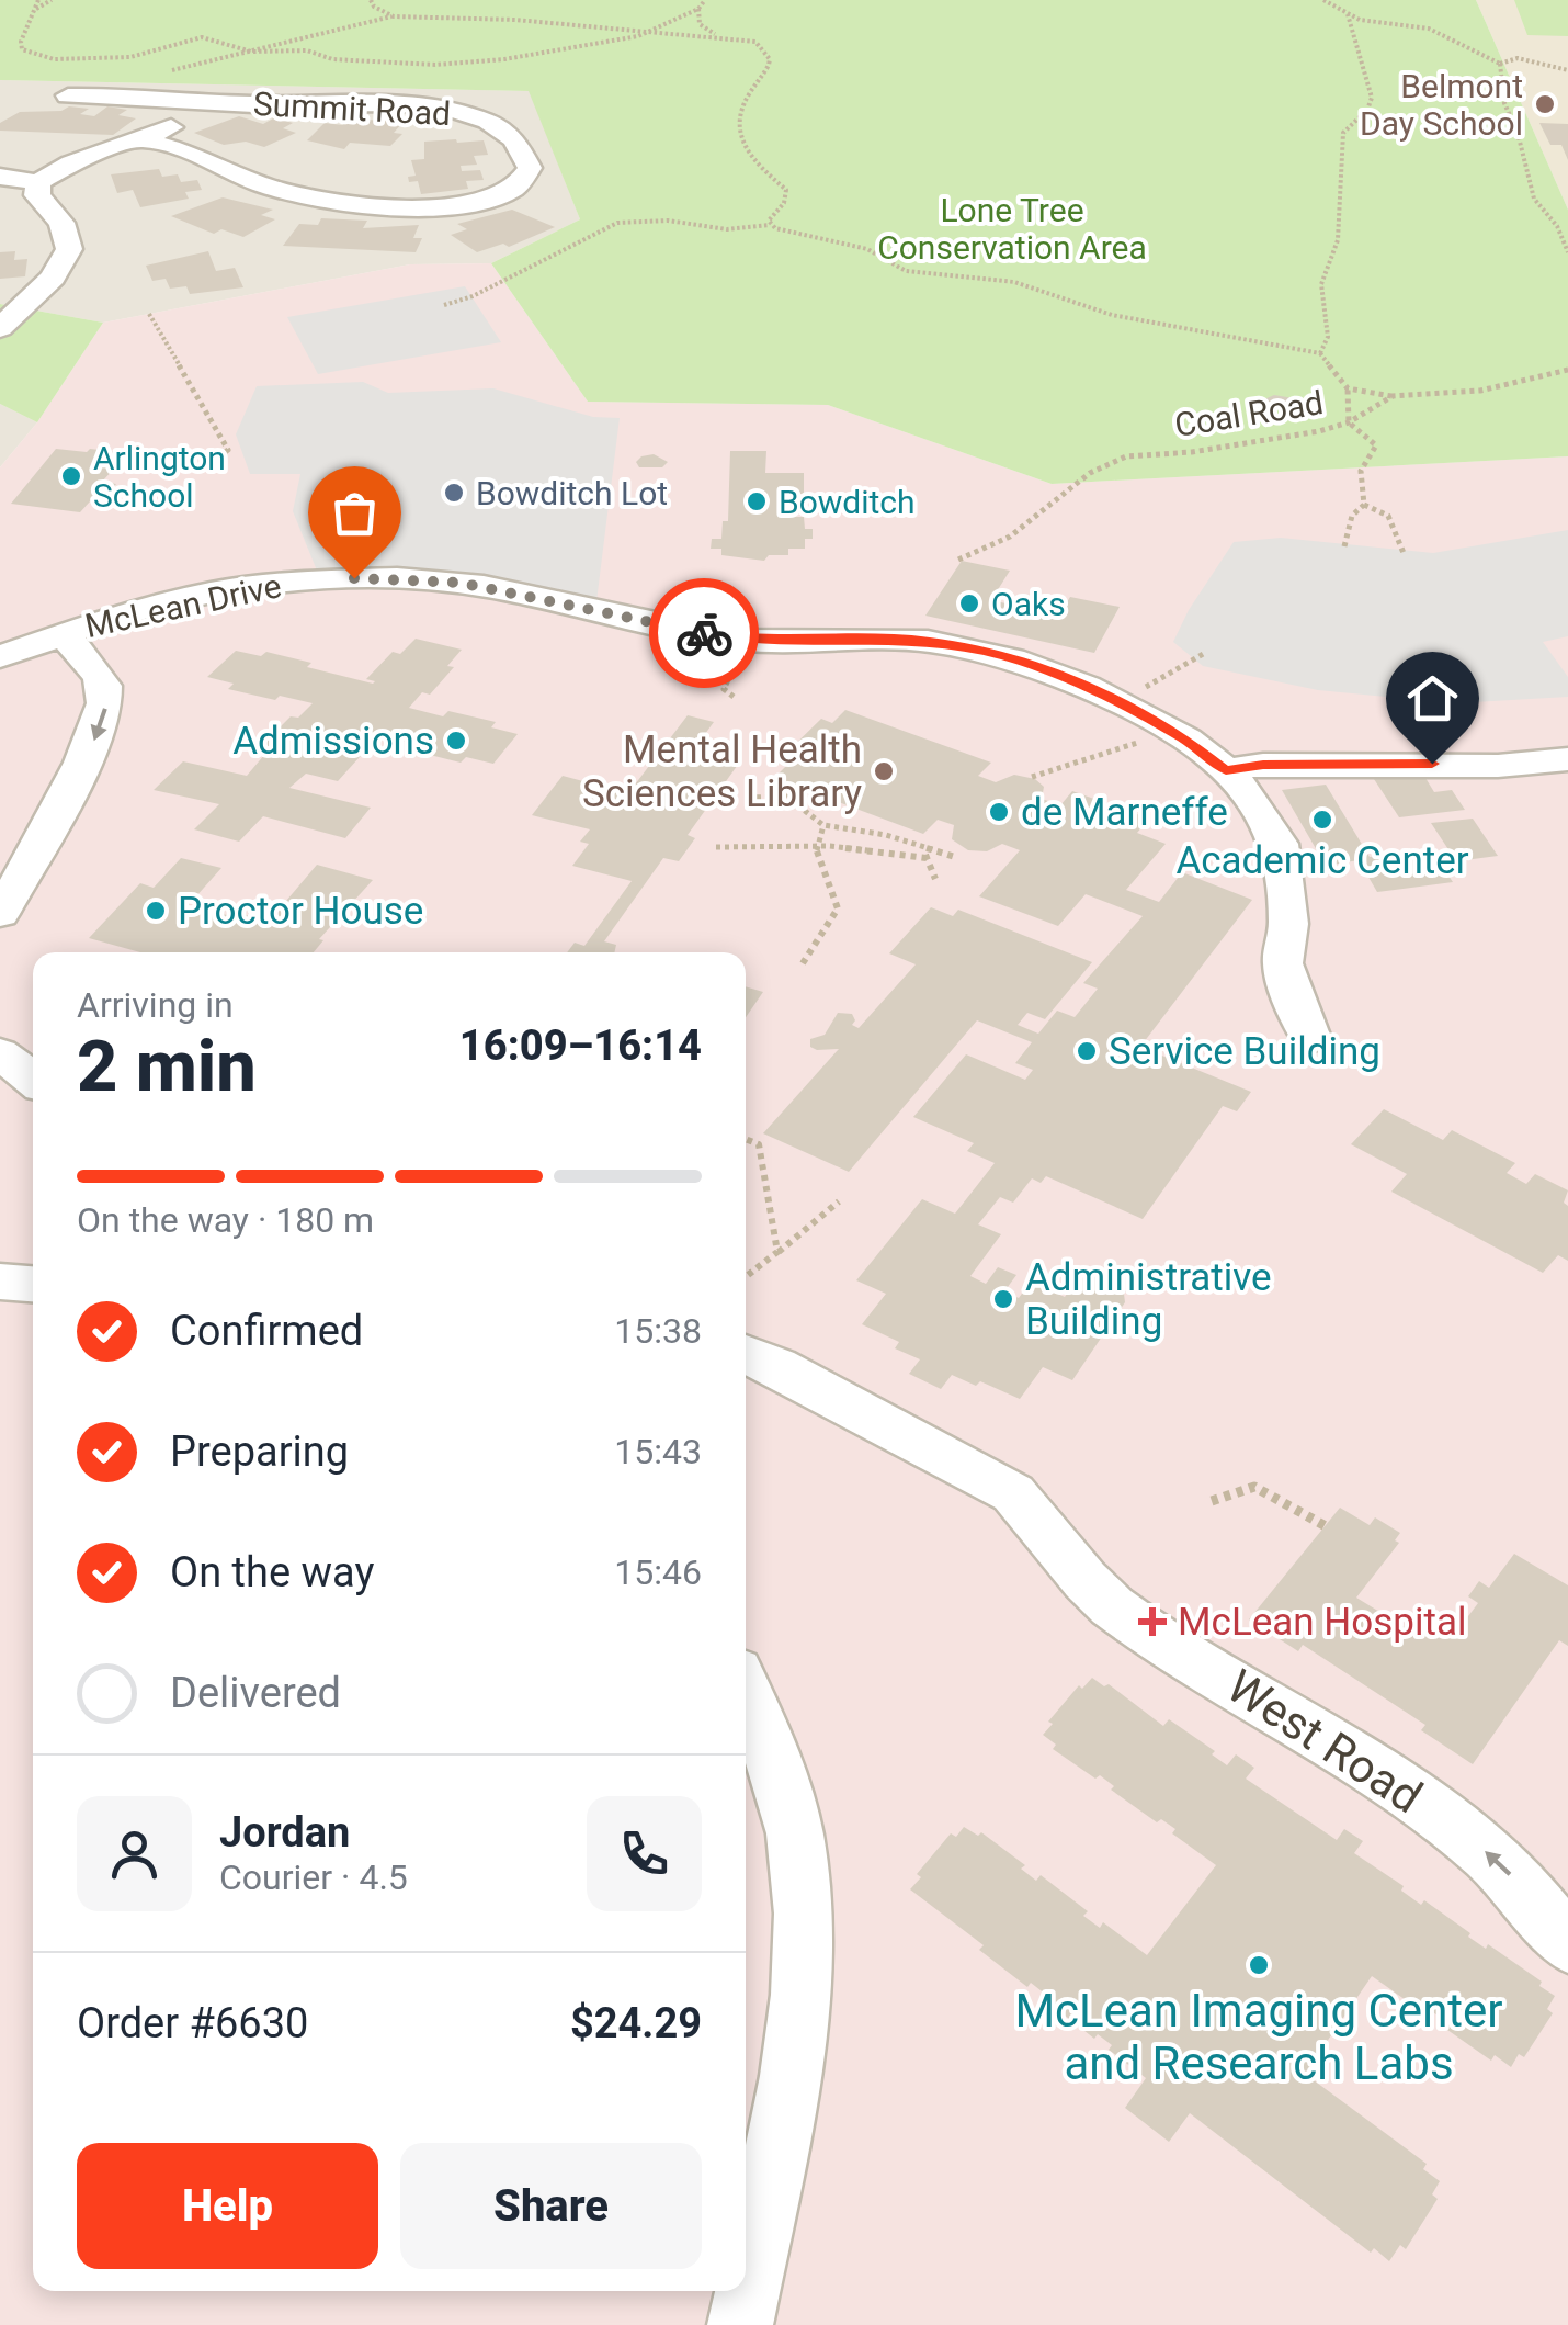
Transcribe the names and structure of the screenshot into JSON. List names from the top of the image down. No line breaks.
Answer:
{"streets":{"street":["Summit Road","McLean Drive","West Road"],"path":["Coal Road"]},"one_way":["West Road"],"parks":["Lone Tree Conservation Area"],"places":{"other":["Belmont Day School","Arlington School","Bowditch Lot","Bowditch","Oaks","Admissions","Mental Health Sciences Library","de Marneffe","Academic Center","Proctor House","Service Building","Administrative Building","McLean Imaging Center and Research Labs"],"health":["McLean Hospital"]},"page":{"heading":["2 min","Arriving in","16:09–16:14"],"panel":["Jordan","Courier · 4.5","Order #6630","$24.29"],"bar":"On the way · 180 m","list":[["Confirmed","15:38"],["Preparing","15:43"],["On the way","15:46"],"Delivered"],"buttons":["Help","Share"]}}
